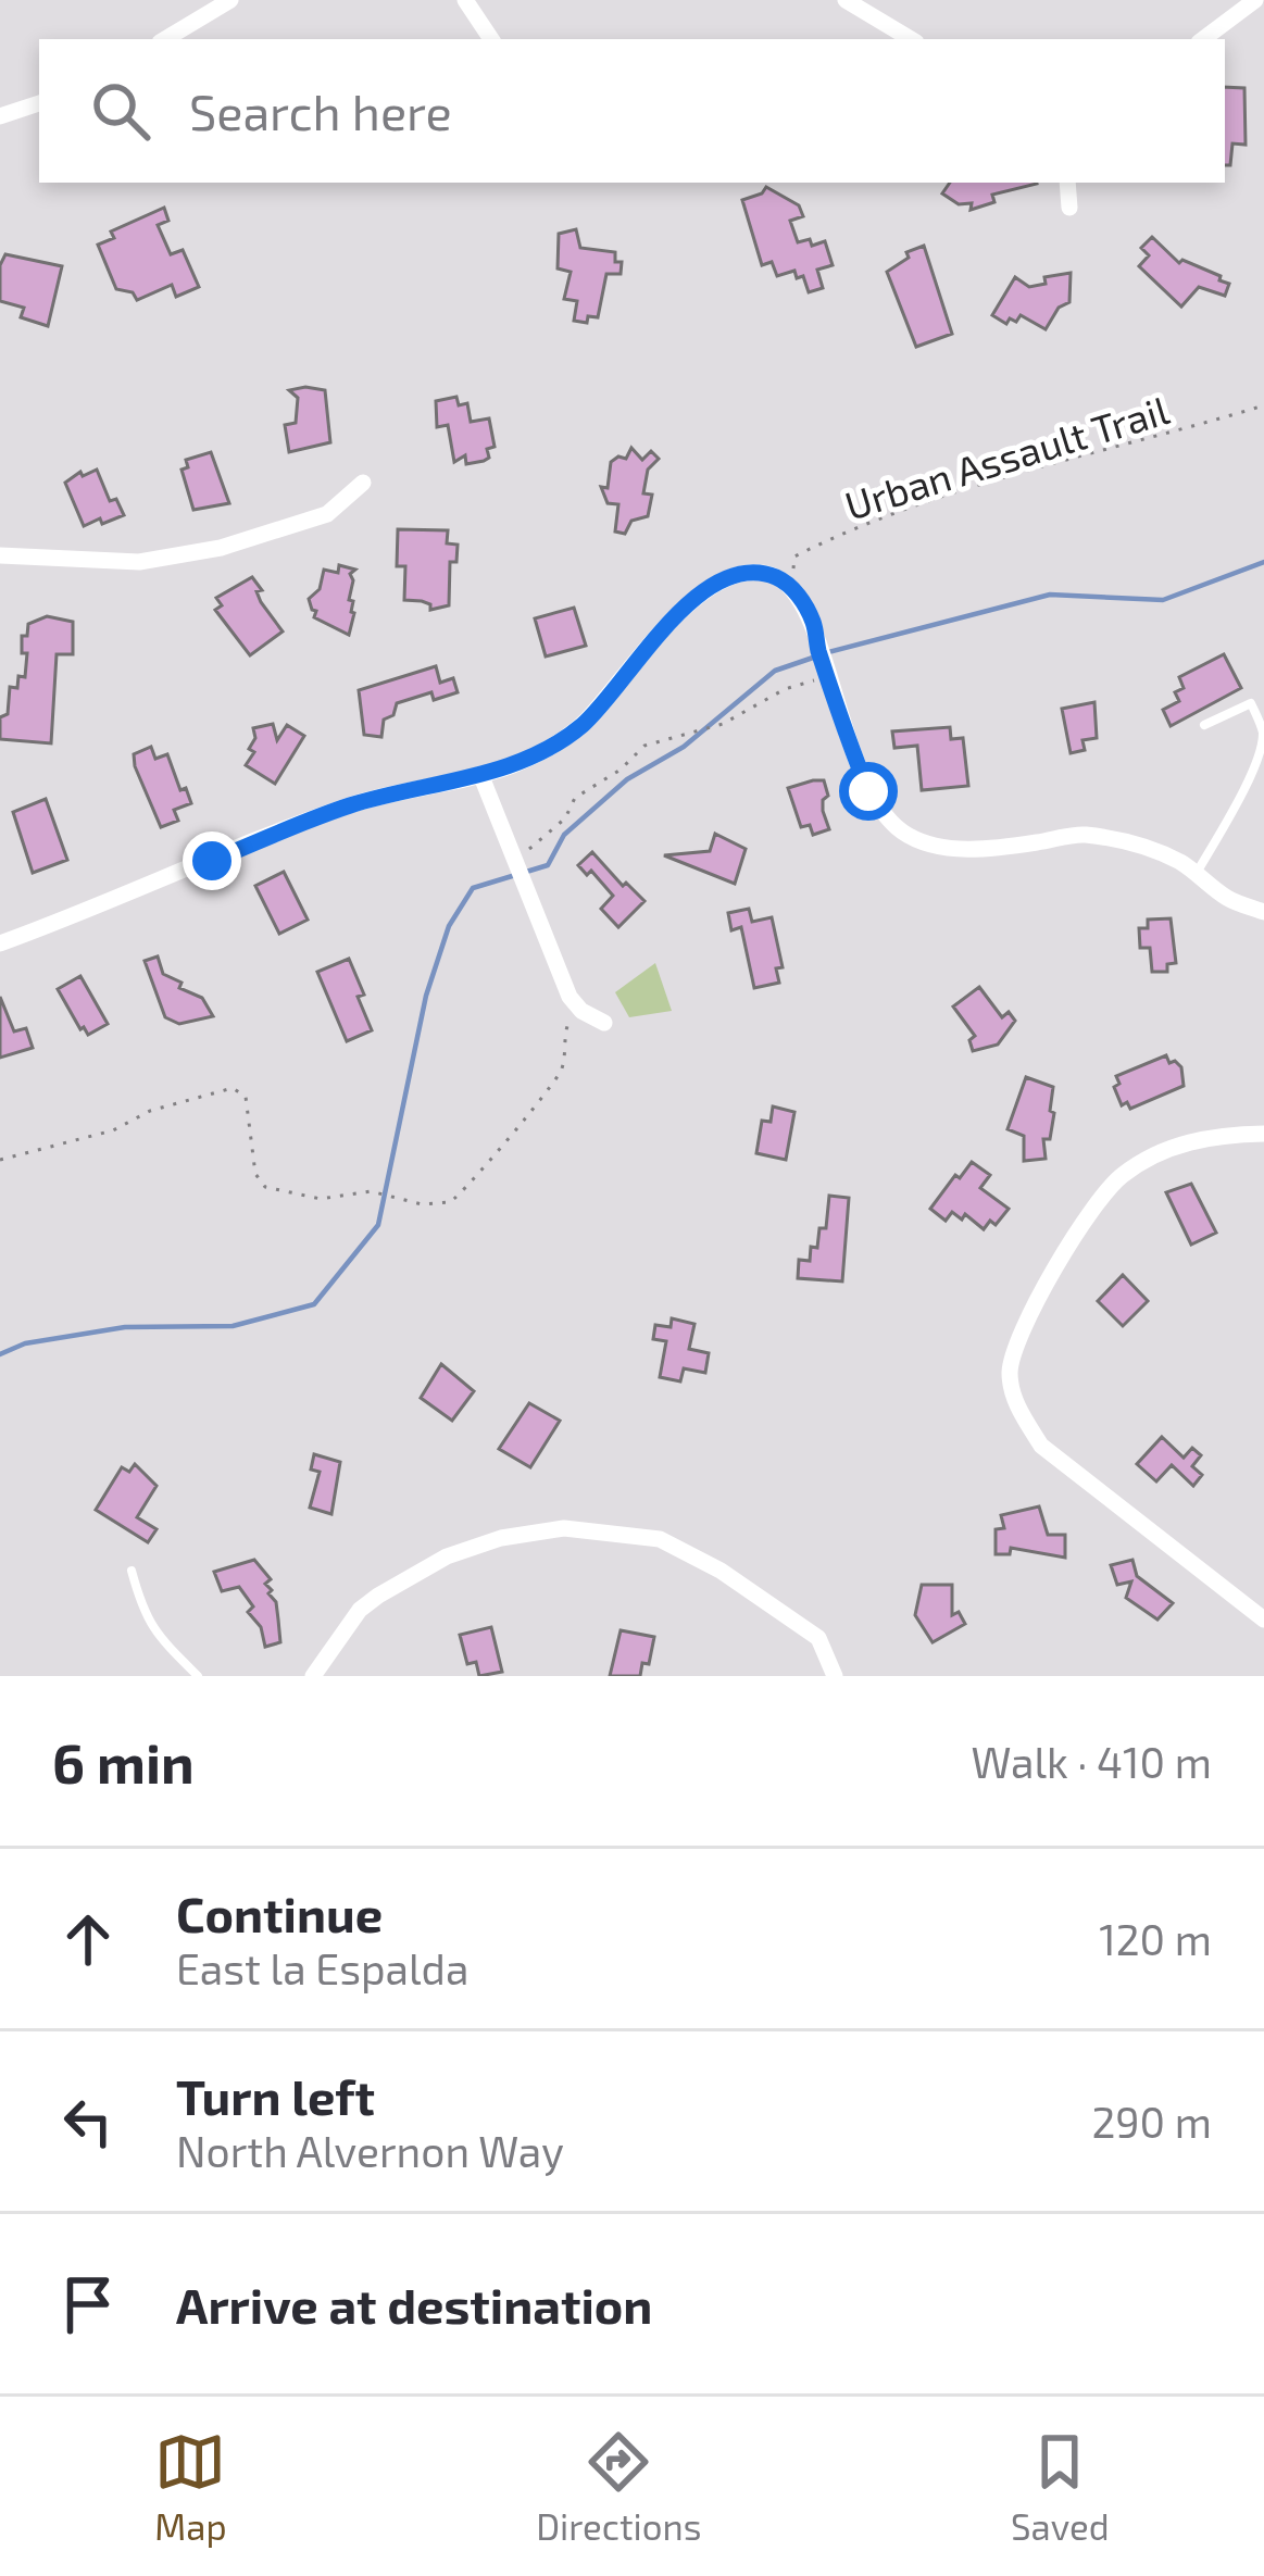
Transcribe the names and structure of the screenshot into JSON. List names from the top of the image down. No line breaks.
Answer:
{"streets":{"path":["Urban Assault Trail"]},"page":{"search":"Search here","heading":["6 min","Walk · 410 m"],"list":[["Continue","East la Espalda","120 m"],["Turn left","North Alvernon Way","290 m"],"Arrive at destination"],"nav":["Map","Directions","Saved"]}}
